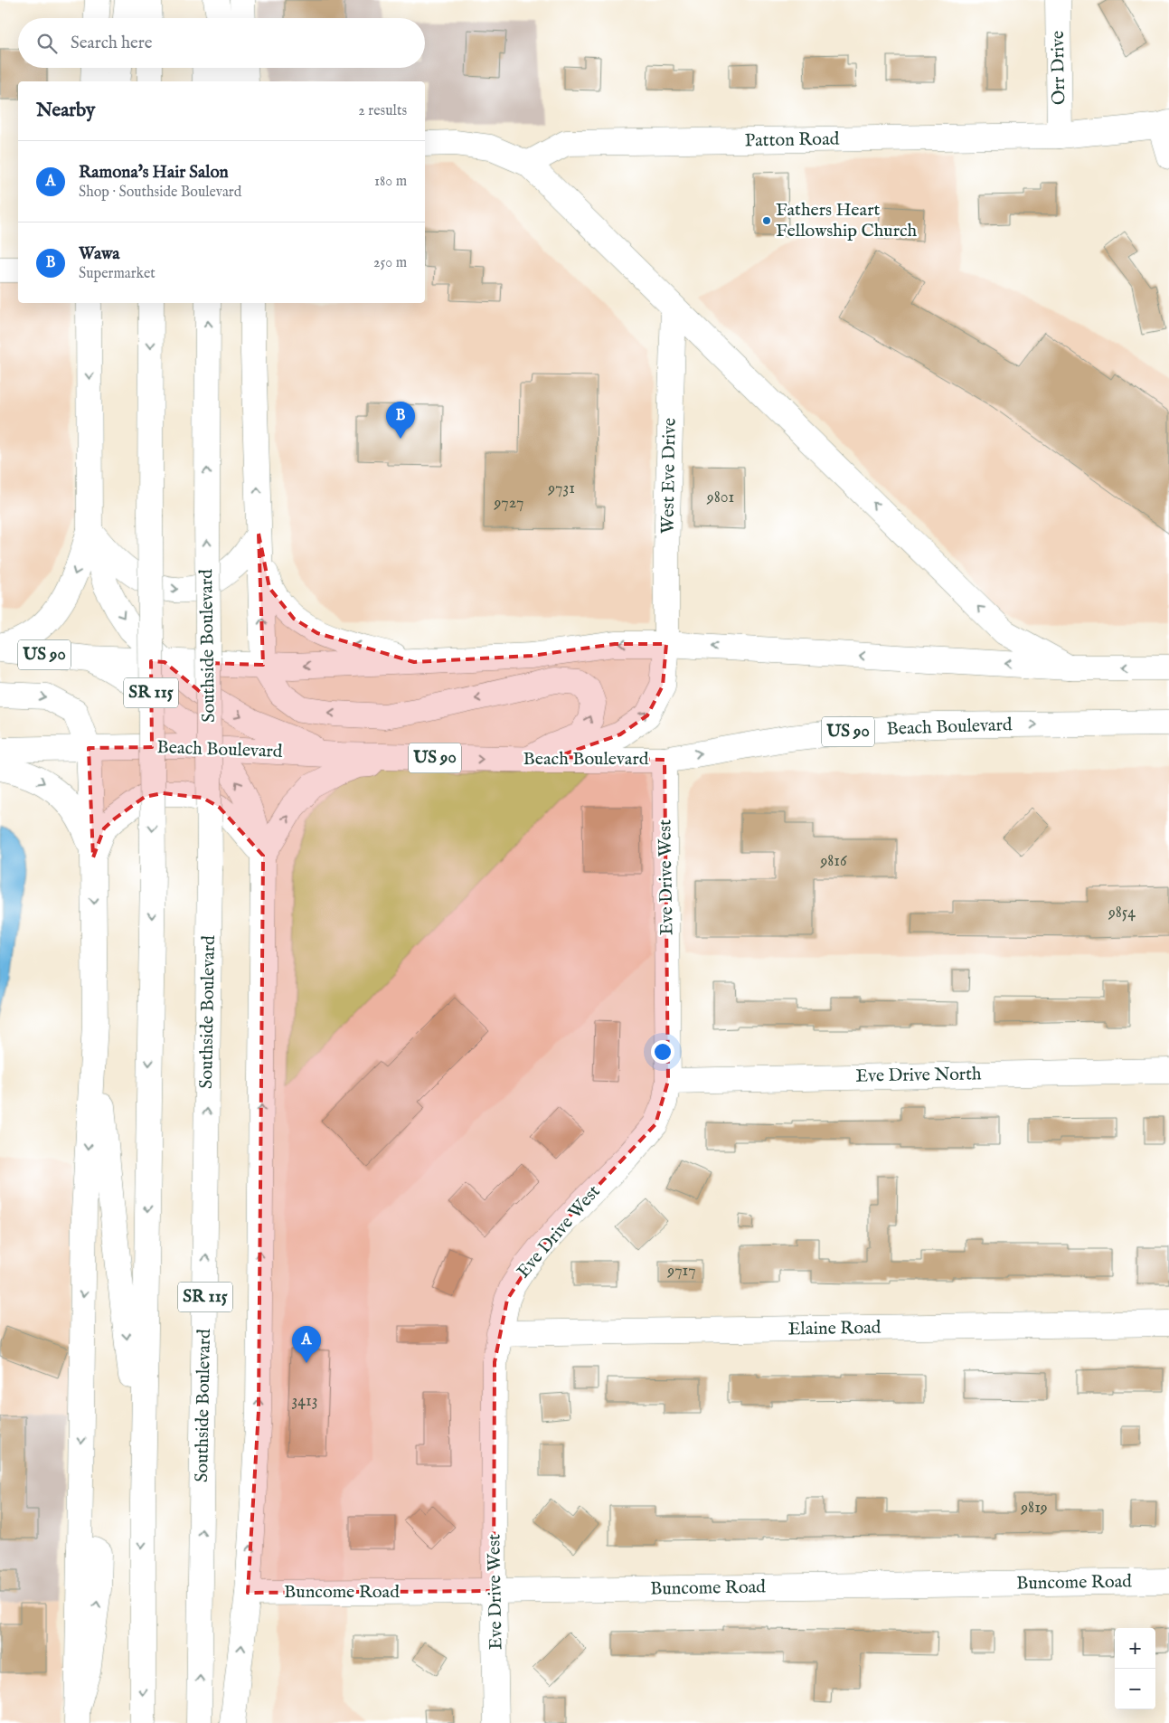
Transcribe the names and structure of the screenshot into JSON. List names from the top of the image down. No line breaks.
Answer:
{"streets":{"main road":["Orr Drive","Patton Road","West Eve Drive","Southside Boulevard","US 90","SR 115","Beach Boulevard","Eve Drive West","Eve Drive North","Elaine Road","Buncome Road"]},"crossings":[["Orr Drive","Patton Road"],["West Eve Drive","US 90"],["West Eve Drive","Beach Boulevard"],["Beach Boulevard","Eve Drive West"],["Eve Drive West","Eve Drive North"],["Eve Drive West","Elaine Road"],["Eve Drive West","Buncome Road"]],"places":["Fathers Heart Fellowship Church"],"house_numbers":["9731","9801","9727","9816","9854","9717","3413","9819"],"page":{"search":"Search here","heading":["Nearby","2 results"],"list":[{"mark":"A","name":"Ramona's Hair Salon","note":"Shop · Southside Boulevard","value":"180 m"},{"mark":"B","name":"Wawa","note":"Supermarket","value":"250 m"}],"pins":["B","A"],"map_buttons":["+","−"]}}
